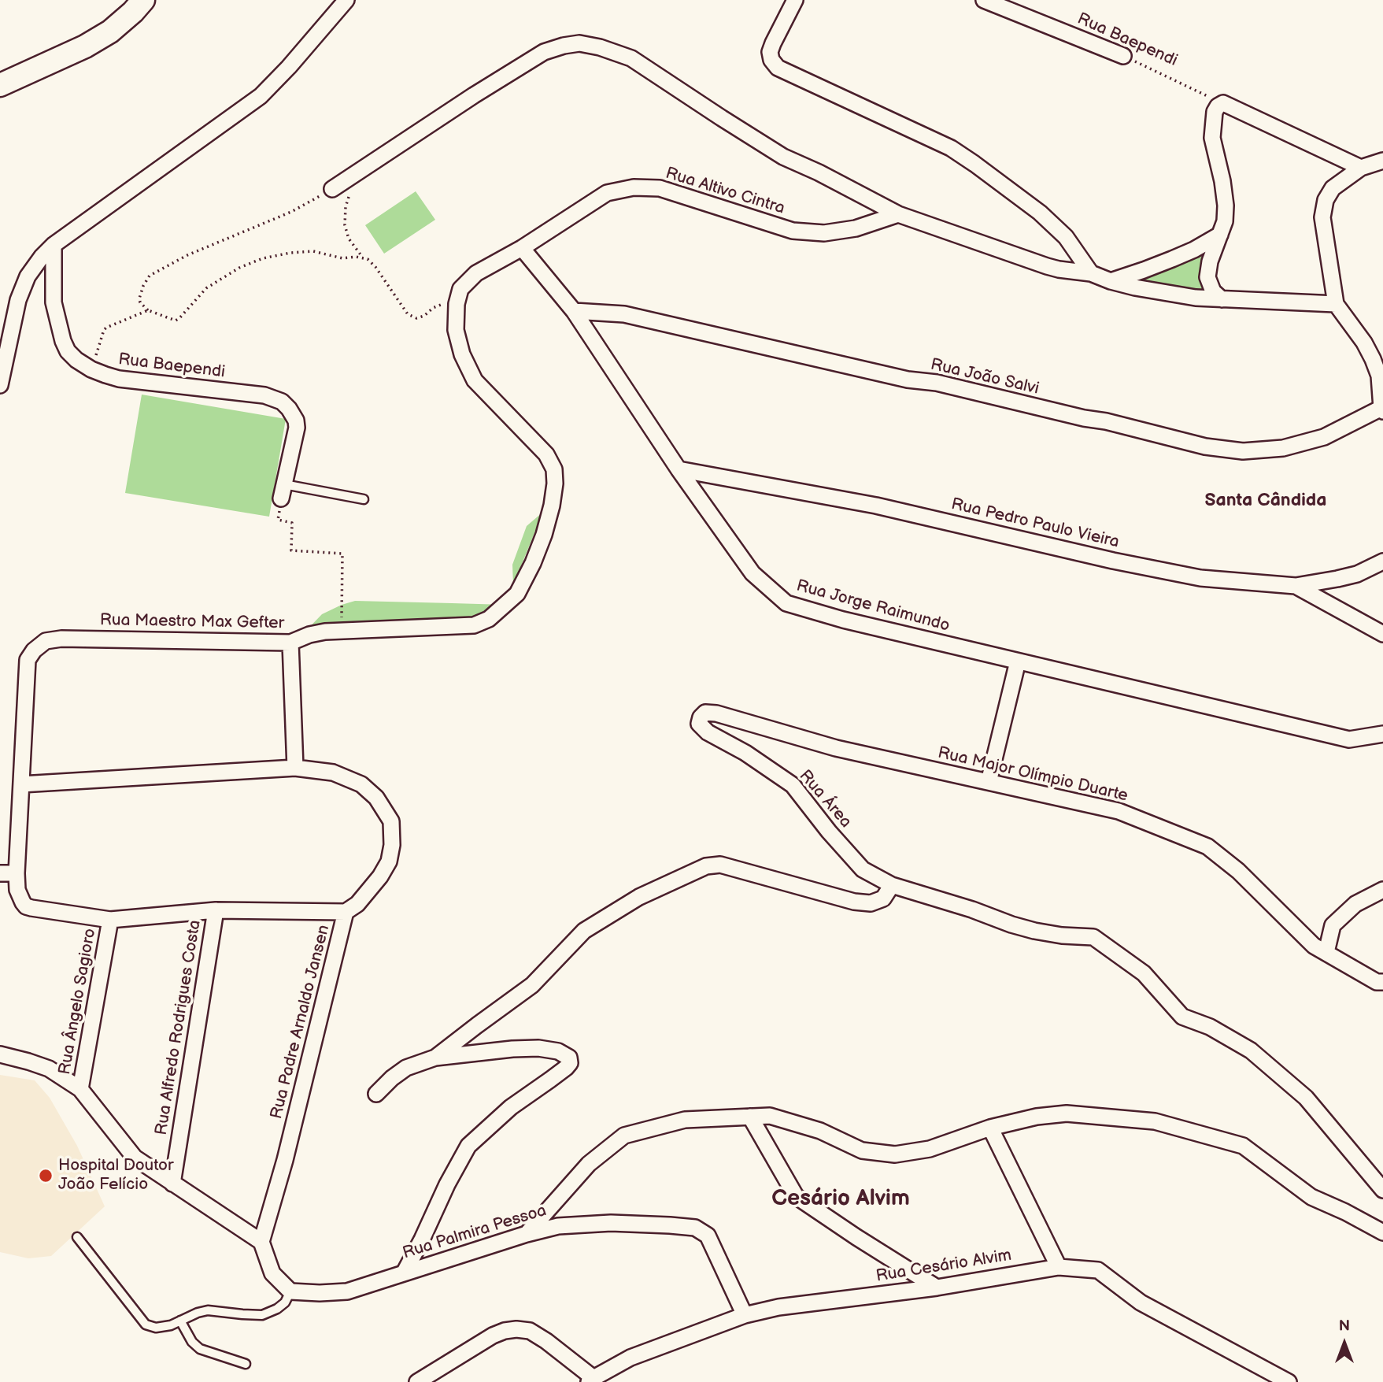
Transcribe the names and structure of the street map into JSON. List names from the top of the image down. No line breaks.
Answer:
{"streets":{"street":["Rua Baependi","Rua Altivo Cintra","Rua João Salvi","Rua Pedro Paulo Vieira","Rua Jorge Raimundo","Rua Maestro Max Gefter","Rua Major Olímpio Duarte","Rua Área","Rua Ângelo Sagioro","Rua Padre Arnaldo Jansen","Rua Alfredo Rodrigues Costa","Rua Palmira Pessoa","Rua Cesário Alvim"]},"crossings":[["Rua Altivo Cintra","Rua Jorge Raimundo"],["Rua Altivo Cintra","Rua Maestro Max Gefter"],["Rua João Salvi","Rua Jorge Raimundo"],["Rua Pedro Paulo Vieira","Rua Jorge Raimundo"],["Rua Jorge Raimundo","Rua Maestro Max Gefter"],["Rua Maestro Max Gefter","Rua Padre Arnaldo Jansen"],["Rua Major Olímpio Duarte","Rua Área"],["Rua Palmira Pessoa","Rua Cesário Alvim"]],"districts":["Santa Cândida","Cesário Alvim"],"places":["Hospital Doutor João Felício"],"north":"top"}
